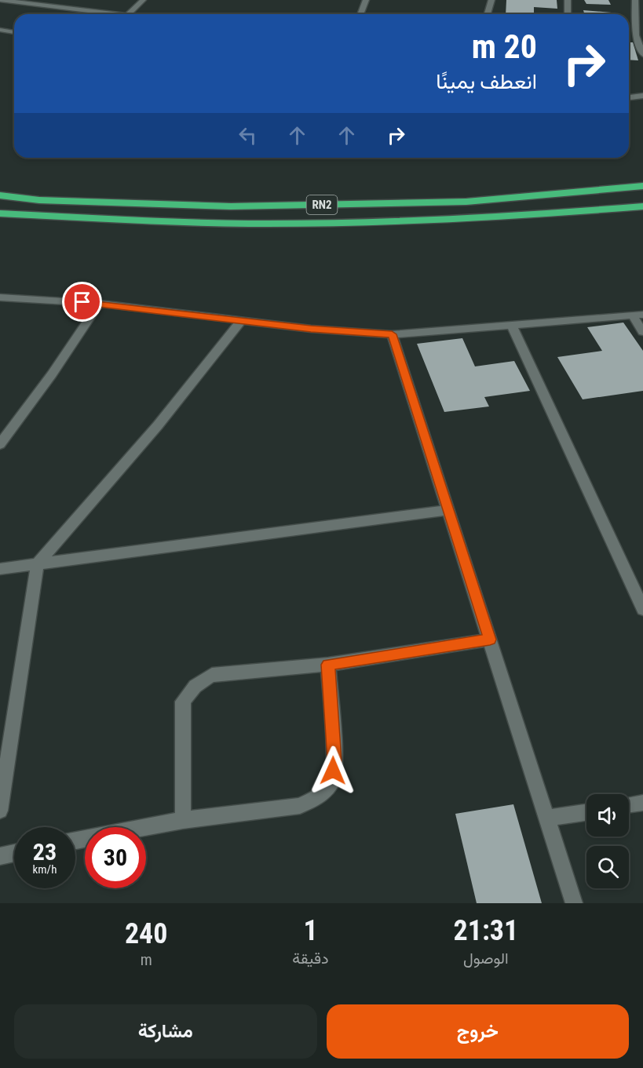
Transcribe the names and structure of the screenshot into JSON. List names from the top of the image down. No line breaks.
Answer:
{"streets":{"highway":["RN2"]},"page":{"turn":["20 m","انعطف يمينًا"],"speed":"23 km/h","limit":"30","eta":["21:31","الوصول","1","دقيقة","240","m"],"buttons":["خروج","مشاركة"]}}
